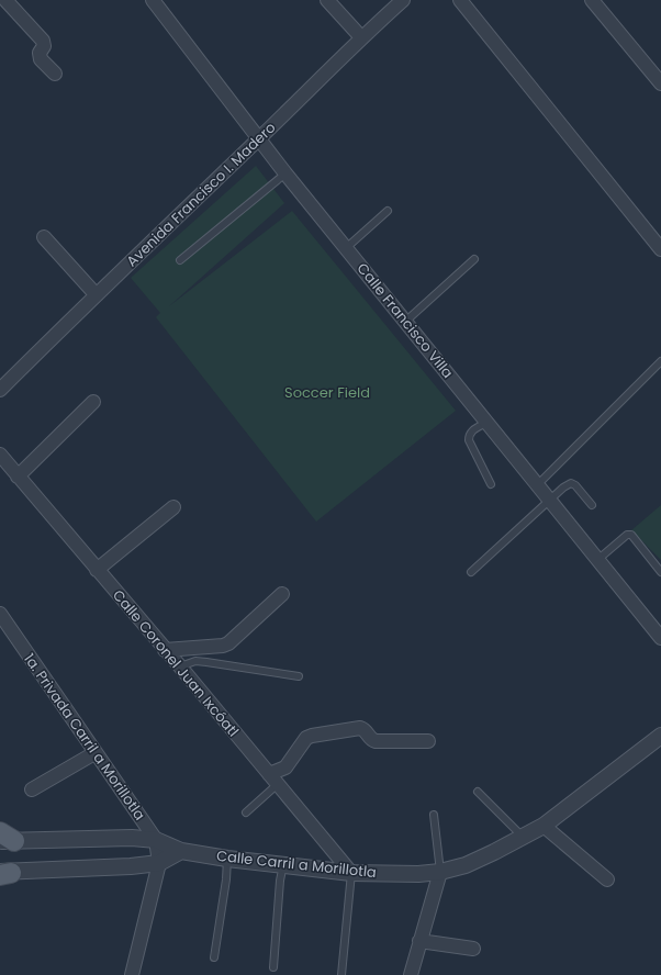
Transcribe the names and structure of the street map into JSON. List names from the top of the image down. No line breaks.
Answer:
{"streets":{"street":["Avenida Francisco I. Madero","Calle Francisco Villa","Calle Coronel Juan Ixcóatl","1a. Privada Carril a Morillotla","Calle Carril a Morillotla"]},"crossings":[["Avenida Francisco I. Madero","Calle Francisco Villa"],["Calle Coronel Juan Ixcóatl","Calle Carril a Morillotla"],["1a. Privada Carril a Morillotla","Calle Carril a Morillotla"]],"parks":["Soccer Field"]}
